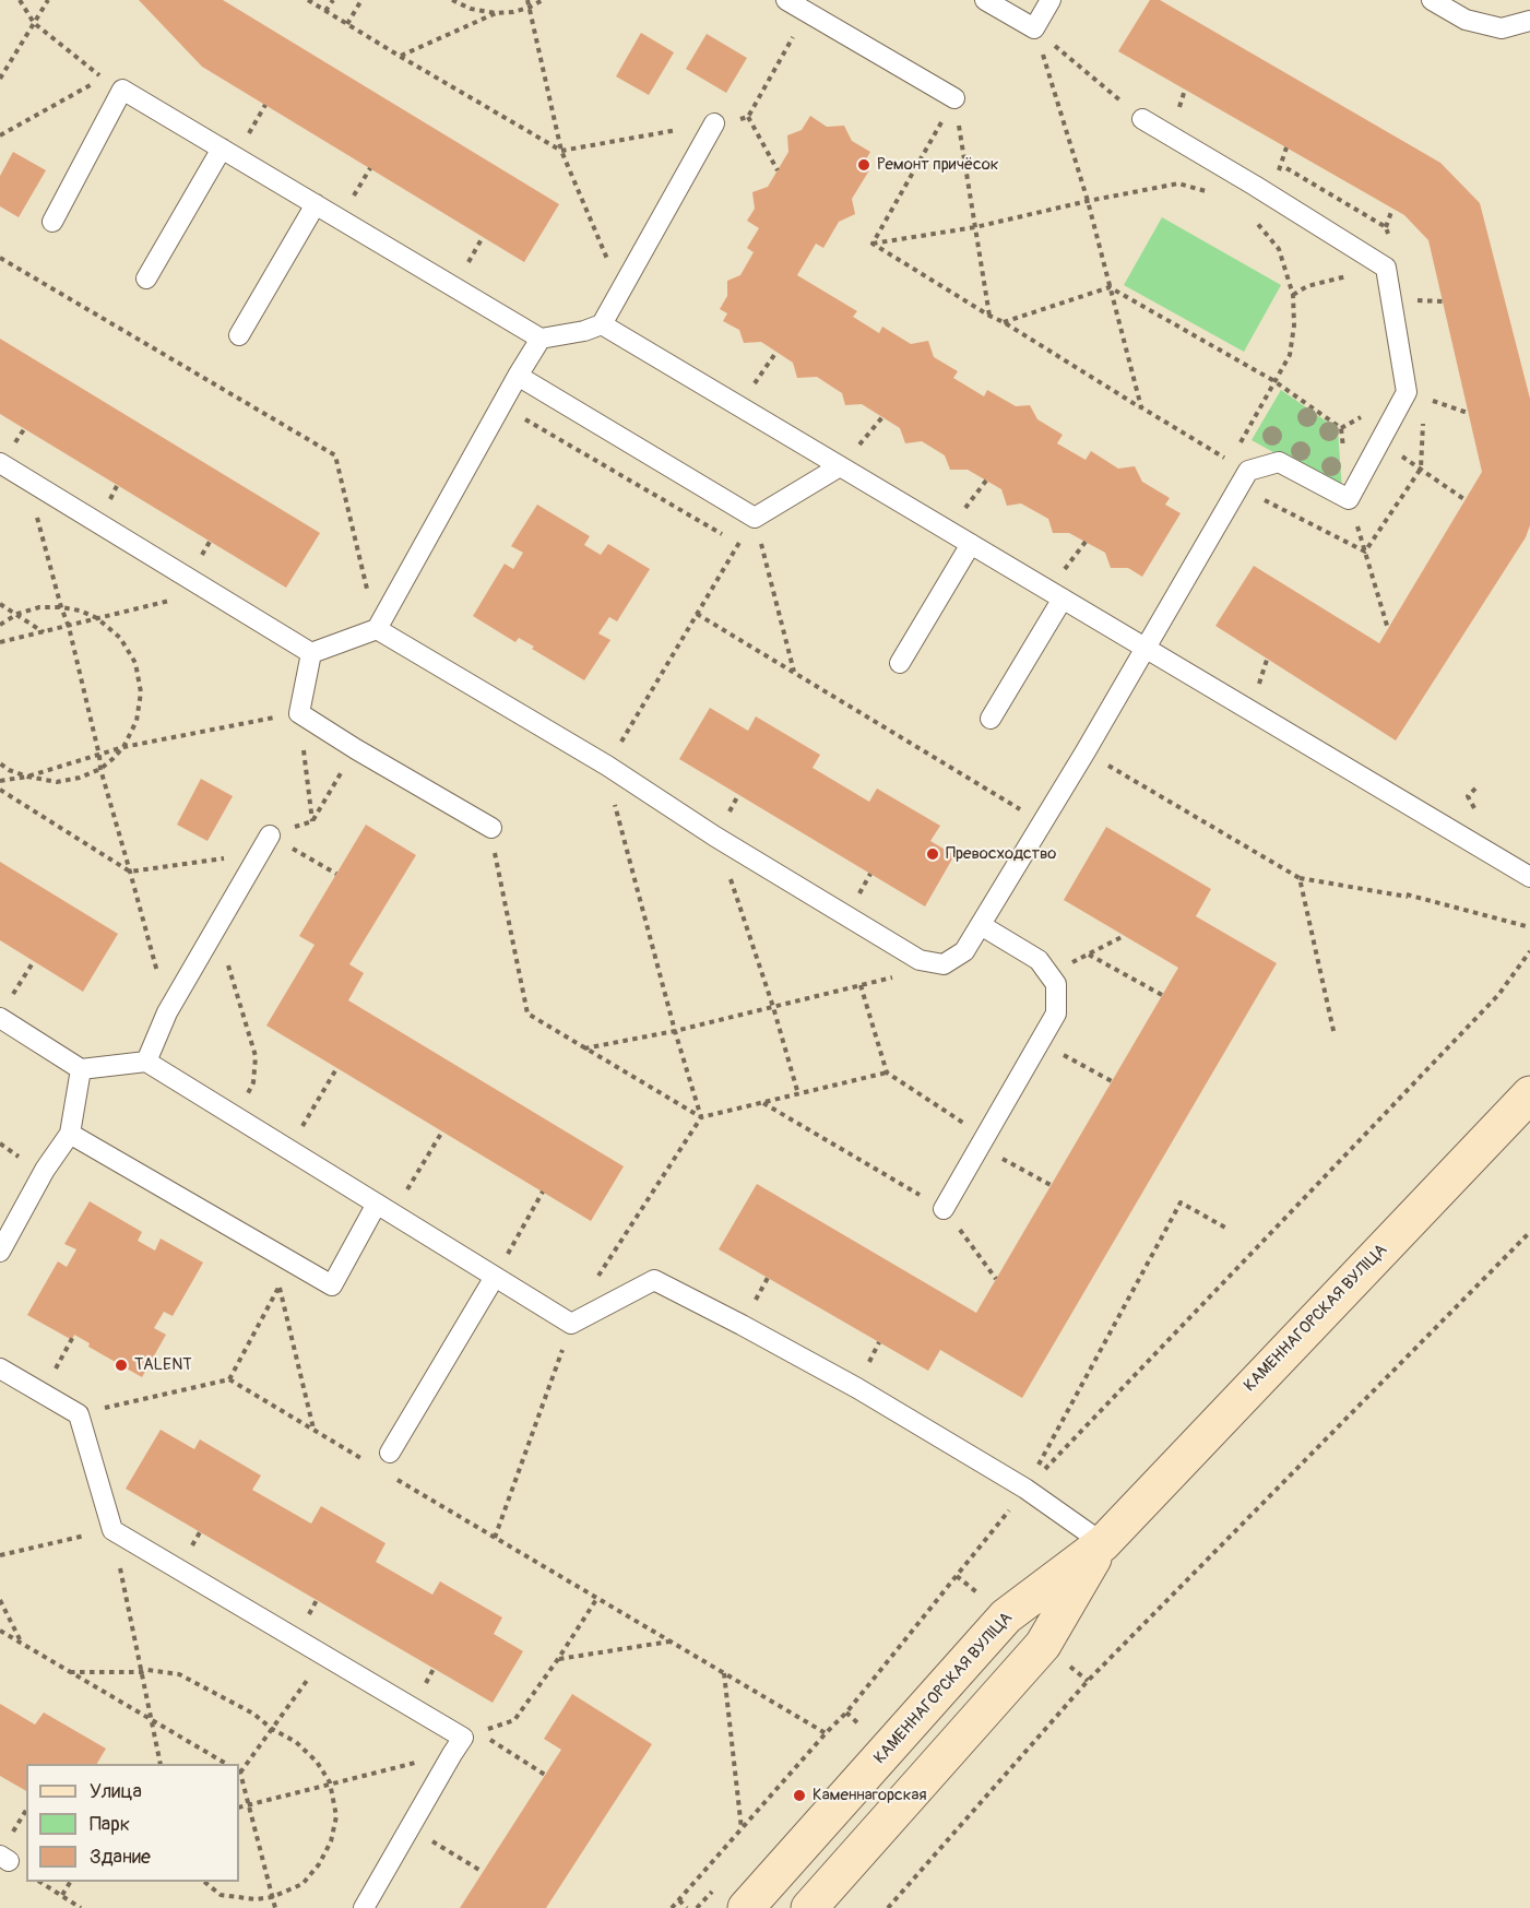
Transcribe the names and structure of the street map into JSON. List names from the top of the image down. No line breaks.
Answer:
{"streets":{"main road":["КАМЕННАГОРСКАЯ ВУЛІЦА"]},"places":["Ремонт причёсок","Превосходство","TALENT","Каменнагорская"],"legend":["Улица","Парк","Здание"]}
